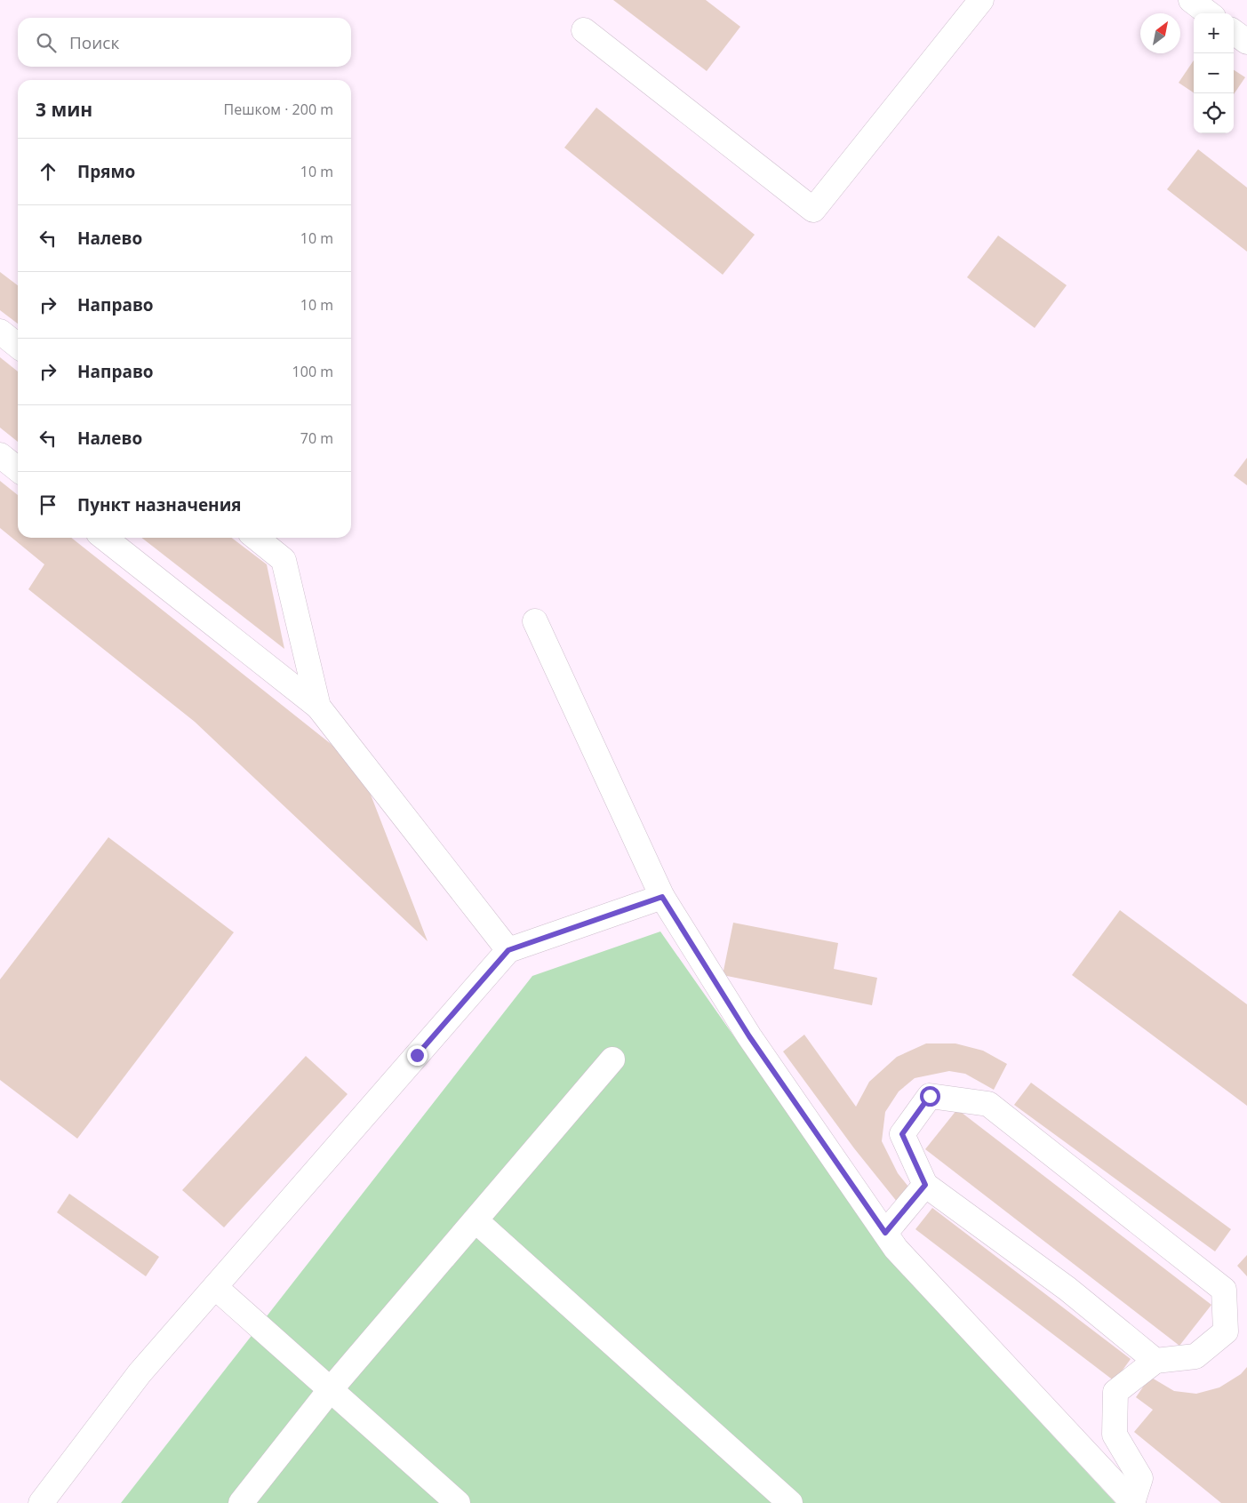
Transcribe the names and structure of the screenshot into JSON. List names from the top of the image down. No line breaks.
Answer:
{"north":"top right","page":{"map_buttons":["+","−"],"search":"Поиск","heading":["3 мин","Пешком · 200 m"],"list":[["Прямо","10 m"],["Налево","10 m"],["Направо","10 m"],["Направо","100 m"],["Налево","70 m"],"Пункт назначения"]}}
